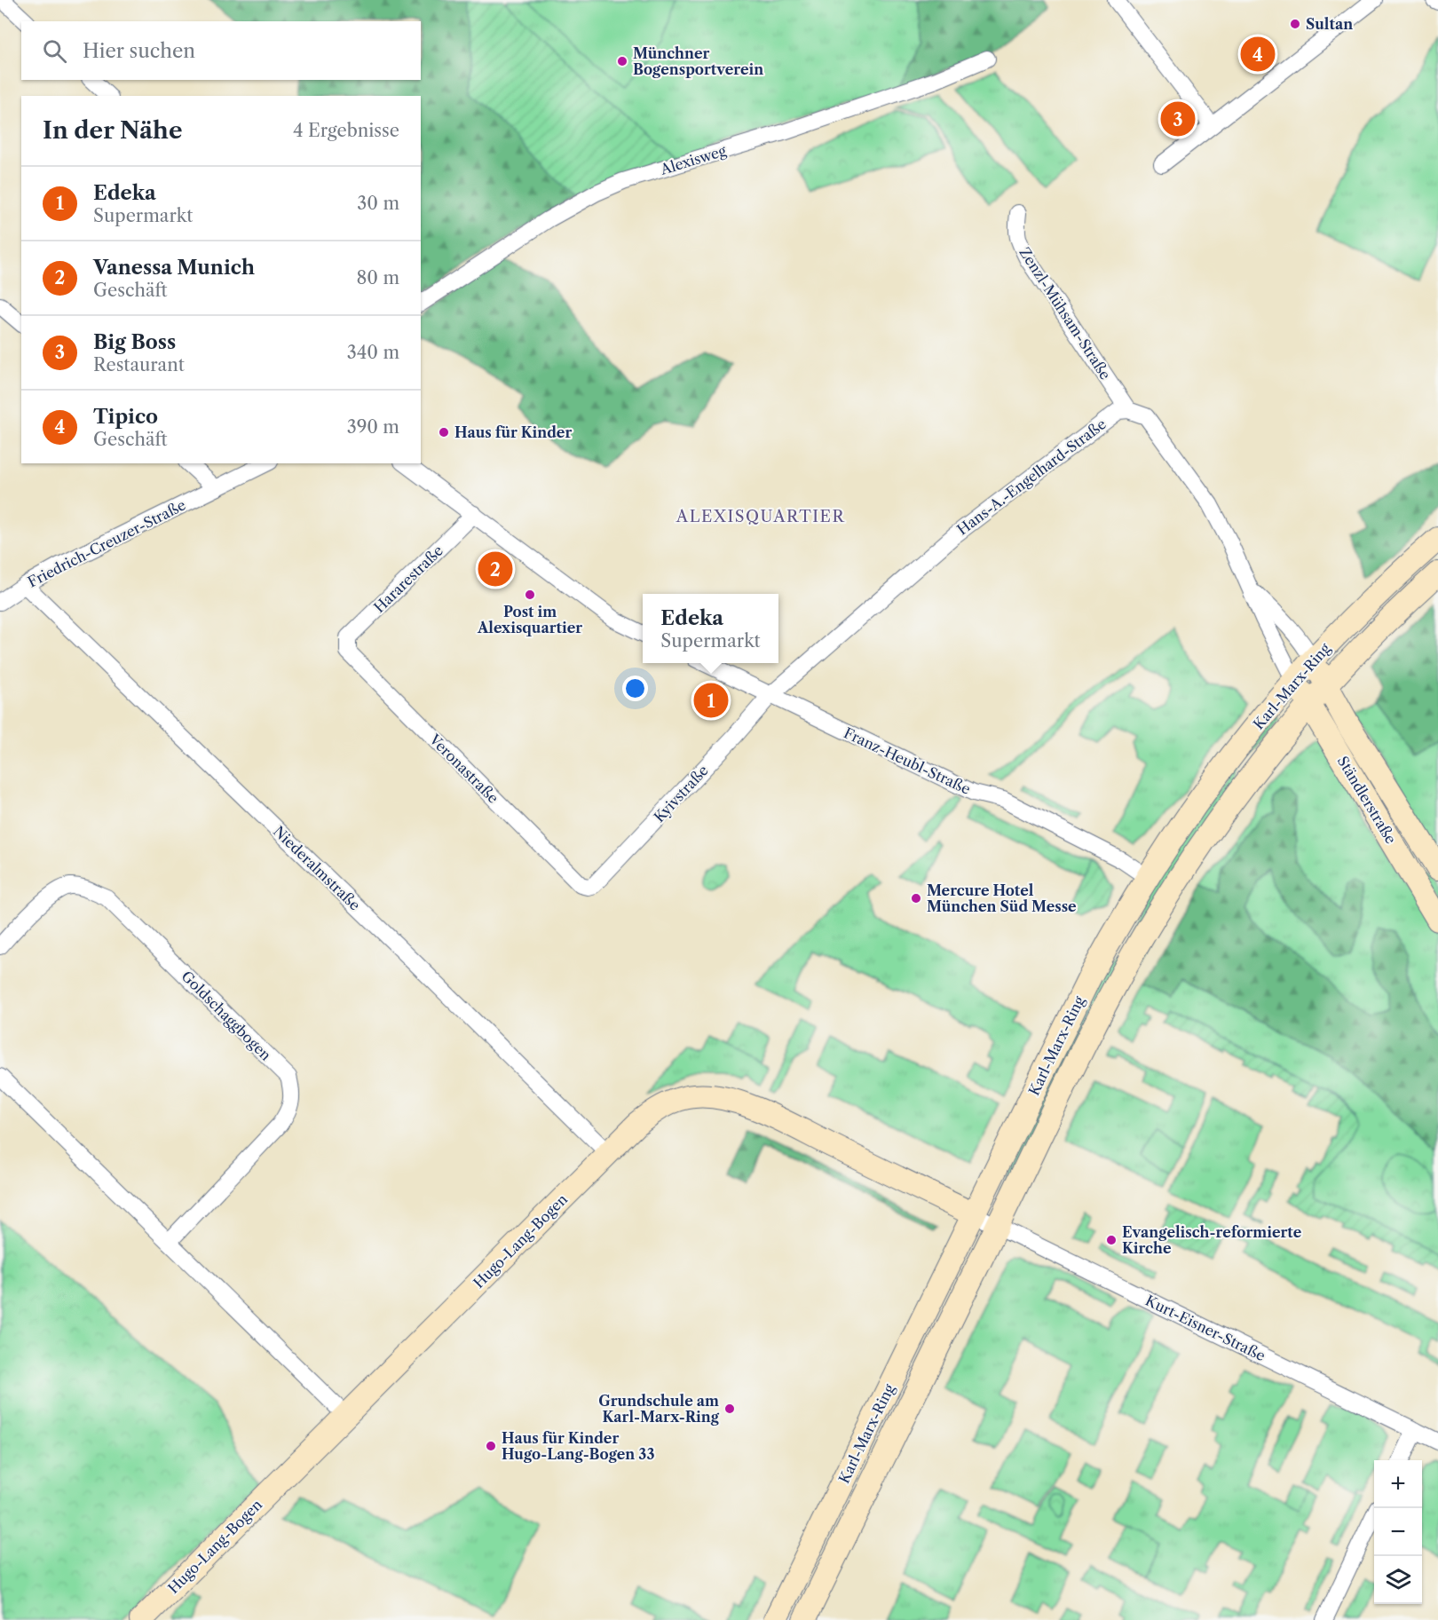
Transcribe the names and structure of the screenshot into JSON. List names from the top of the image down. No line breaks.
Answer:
{"streets":{"main road":["Karl-Marx-Ring","Ständlerstraße","Hugo-Lang-Bogen"],"street":["Alexisweg","Zenzl-Mühsam-Straße","Hans-A.-Engelhard-Straße","Friedrich-Creuzer-Straße","Hararestraße","Franz-Heubl-Straße","Veronastraße","Kyivstraße","Niederalmstraße","Goldschaggbogen","Kurt-Eisner-Straße"]},"crossings":[["Zenzl-Mühsam-Straße","Hans-A.-Engelhard-Straße"],["Hans-A.-Engelhard-Straße","Franz-Heubl-Straße"],["Hans-A.-Engelhard-Straße","Kyivstraße"],["Friedrich-Creuzer-Straße","Niederalmstraße"],["Hararestraße","Veronastraße"],["Karl-Marx-Ring","Franz-Heubl-Straße"],["Karl-Marx-Ring","Ständlerstraße"],["Karl-Marx-Ring","Hugo-Lang-Bogen"],["Karl-Marx-Ring","Kurt-Eisner-Straße"],["Franz-Heubl-Straße","Kyivstraße"],["Veronastraße","Kyivstraße"],["Niederalmstraße","Hugo-Lang-Bogen"],["Hugo-Lang-Bogen","Kurt-Eisner-Straße"]],"districts":["ALEXISQUARTIER"],"places":["Sultan","Münchner Bogensportverein","Haus für Kinder","Post im Alexisquartier","Mercure Hotel München Süd Messe","Evangelisch-reformierte Kirche","Grundschule am Karl-Marx-Ring","Haus für Kinder Hugo-Lang-Bogen 33"],"page":{"search":"Hier suchen","pins":["4","3","2","1"],"heading":["In der Nähe","4 Ergebnisse"],"list":[{"mark":"1","name":"Edeka","note":"Supermarkt","value":"30 m"},{"mark":"2","name":"Vanessa Munich","note":"Geschäft","value":"80 m"},{"mark":"3","name":"Big Boss","note":"Restaurant","value":"340 m"},{"mark":"4","name":"Tipico","note":"Geschäft","value":"390 m"}],"popup":["Edeka","Supermarkt"],"map_buttons":["+","−"]}}
